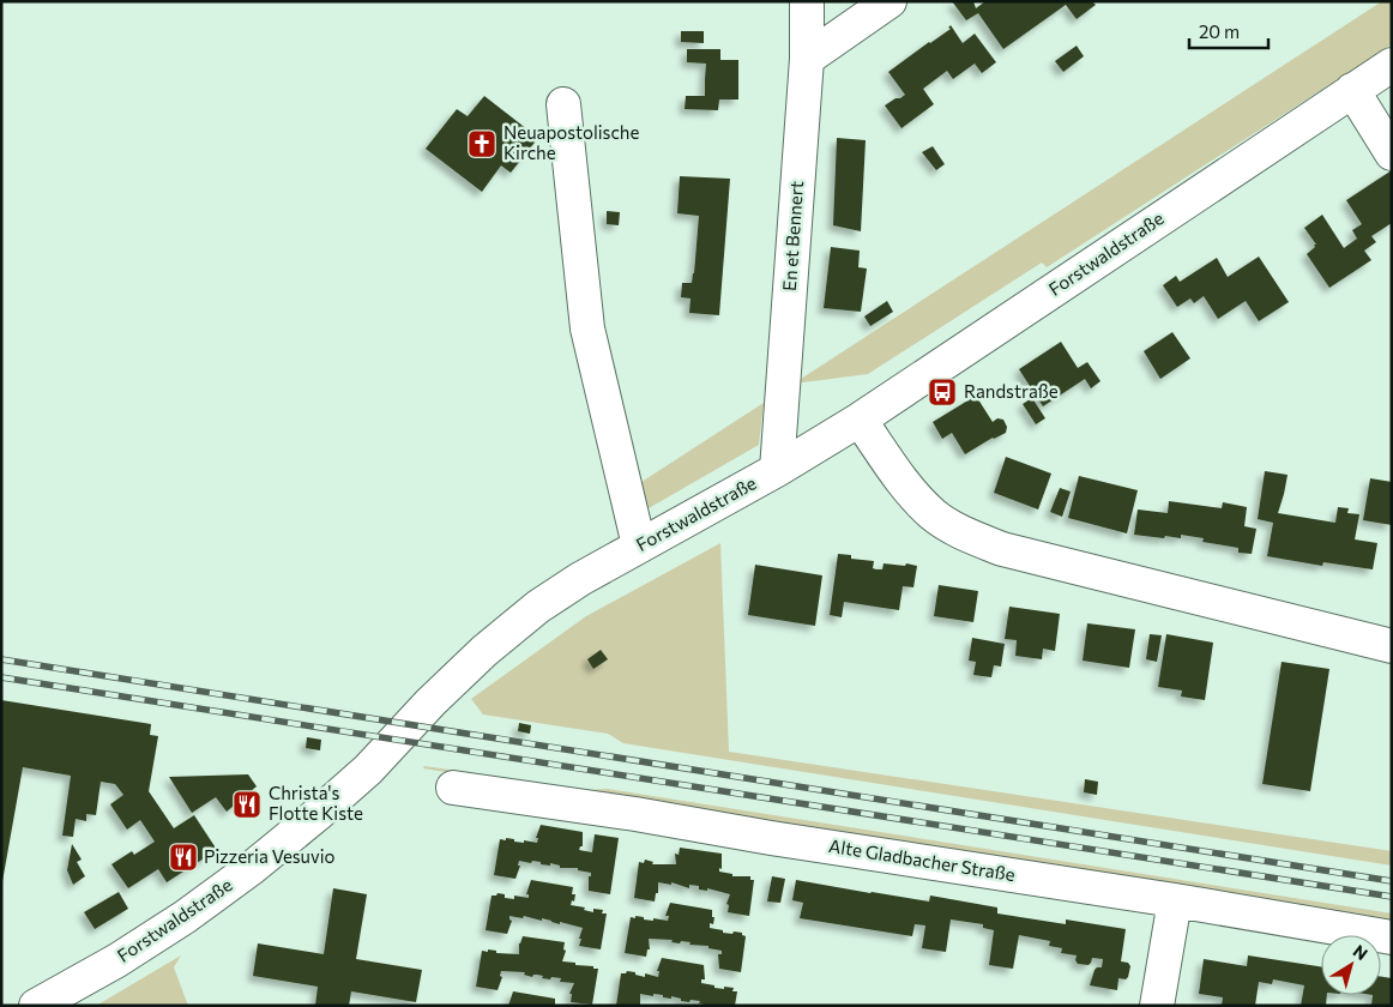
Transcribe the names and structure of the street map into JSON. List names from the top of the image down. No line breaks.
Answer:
{"streets":{"street":["En et Bennert","Forstwaldstraße","Alte Gladbacher Straße"]},"crossings":[["En et Bennert","Forstwaldstraße"]],"places":{"church":["Neuapostolische Kirche"],"bus stop":["Randstraße"],"restaurant":["Christa's Flotte Kiste","Pizzeria Vesuvio"]},"scale_bar":"20 m","north":"top right"}
